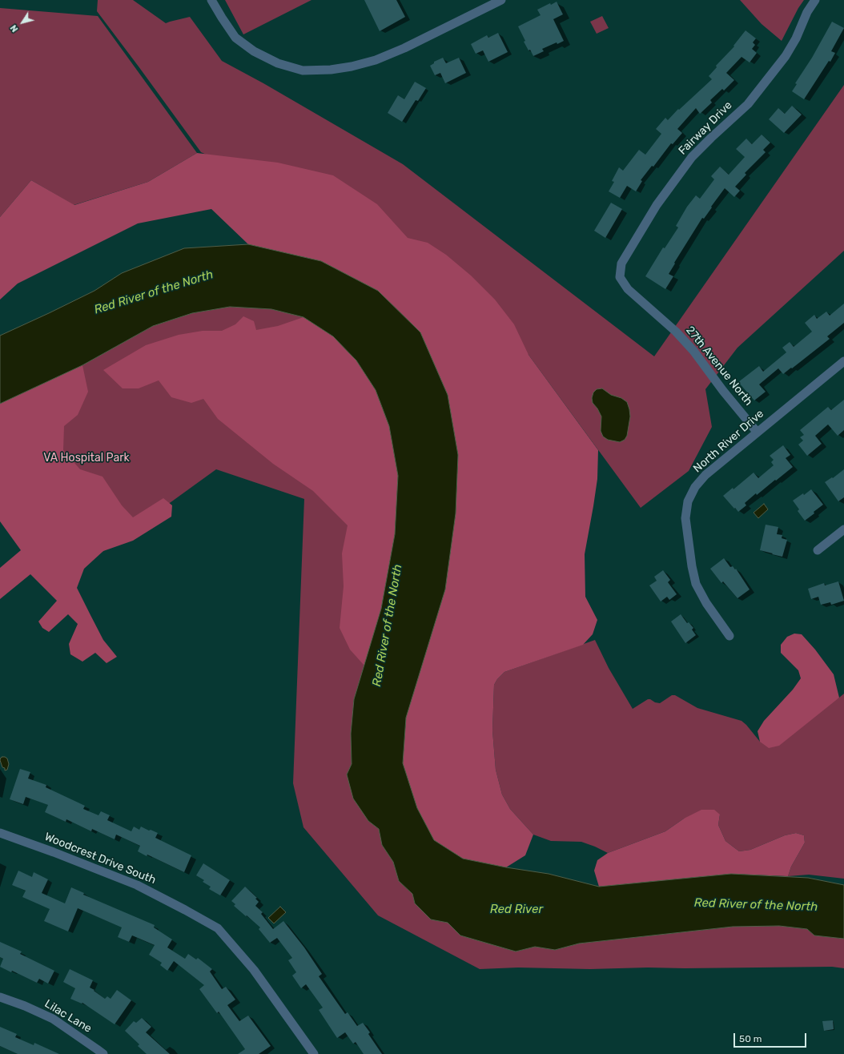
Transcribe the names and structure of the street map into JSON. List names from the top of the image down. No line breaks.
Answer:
{"streets":{"street":["Fairway Drive","27th Avenue North","North River Drive","Woodcrest Drive South","Lilac Lane"]},"crossings":[["Fairway Drive","27th Avenue North"],["27th Avenue North","North River Drive"]],"water":["Red River of the North","Red River"],"parks":["VA Hospital Park"],"scale_bar":"50 m","north":"bottom left"}
